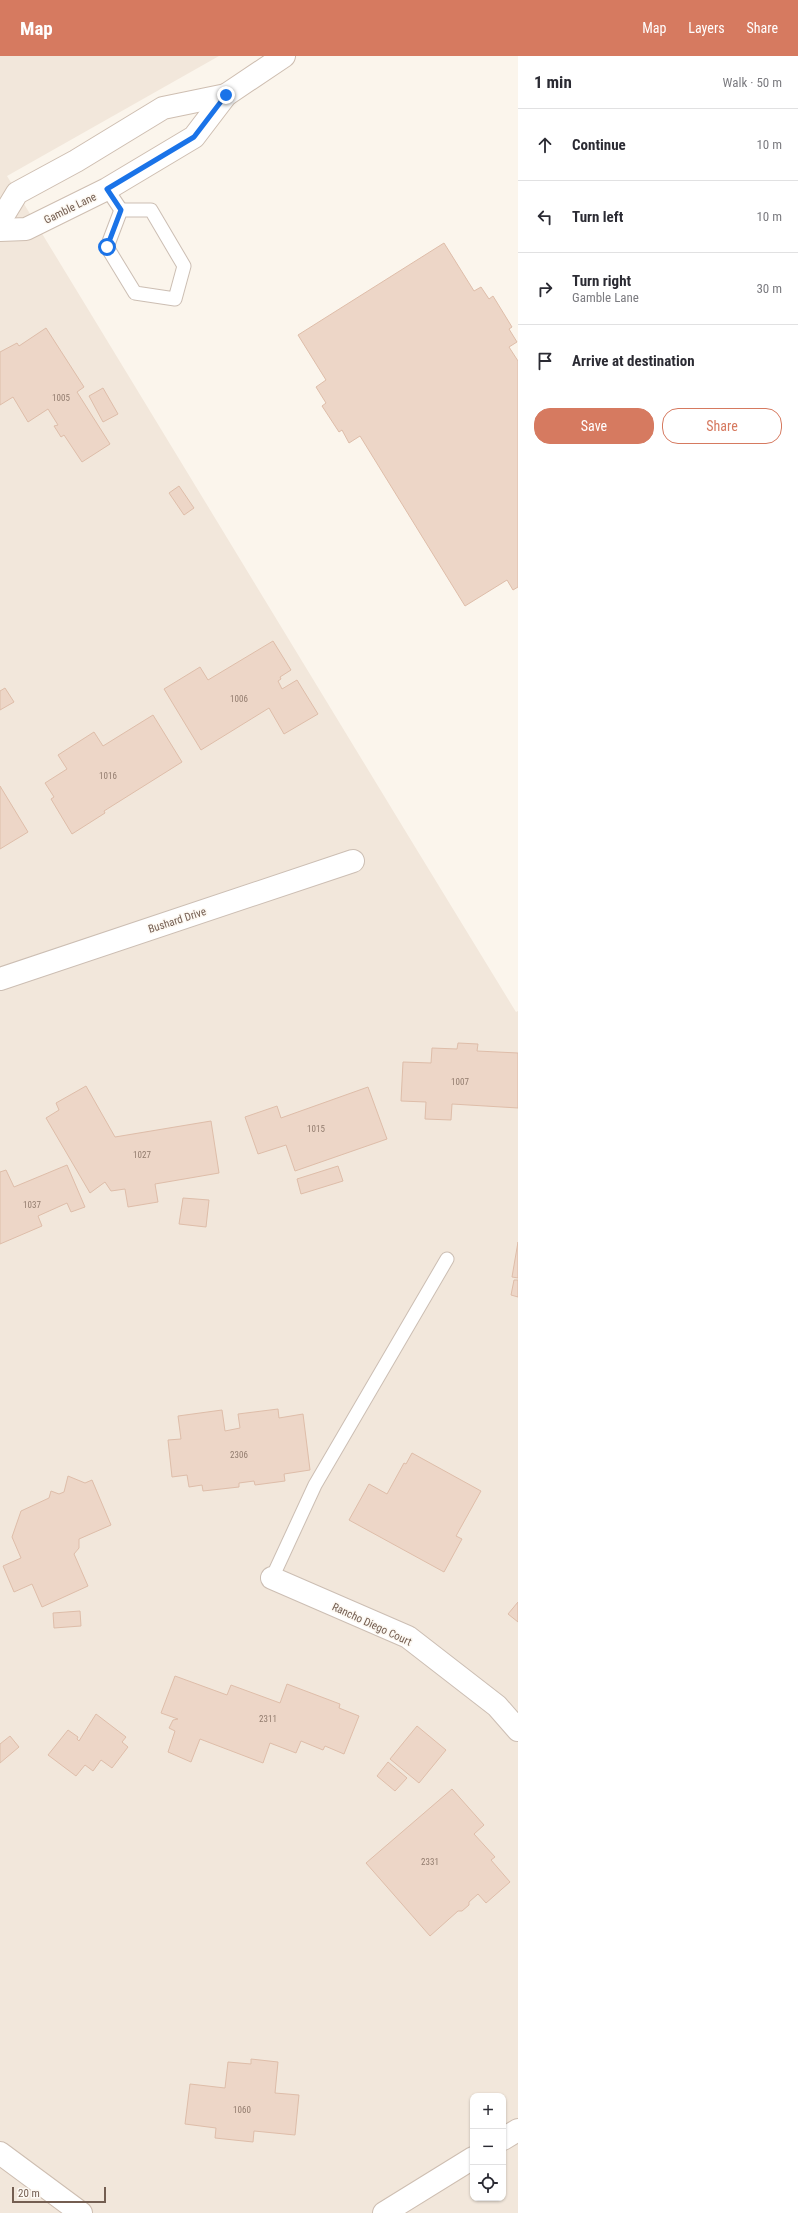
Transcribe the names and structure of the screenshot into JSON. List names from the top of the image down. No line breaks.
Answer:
{"streets":{"street":["Gamble Lane","Bushard Drive","Rancho Diego Court"]},"house_numbers":["1005","1006","1016","1007","1015","1027","1037","2306","2311","2331","1060"],"scale_bar":"20 m","page":{"header":"Map","nav":["Map","Layers","Share"],"heading":["1 min","Walk · 50 m"],"list":[["Continue","10 m"],["Turn left","10 m"],["Turn right","Gamble Lane","30 m"],"Arrive at destination"],"buttons":["Save","Share"],"map_buttons":["+","−"],"scale":"20 m"}}
